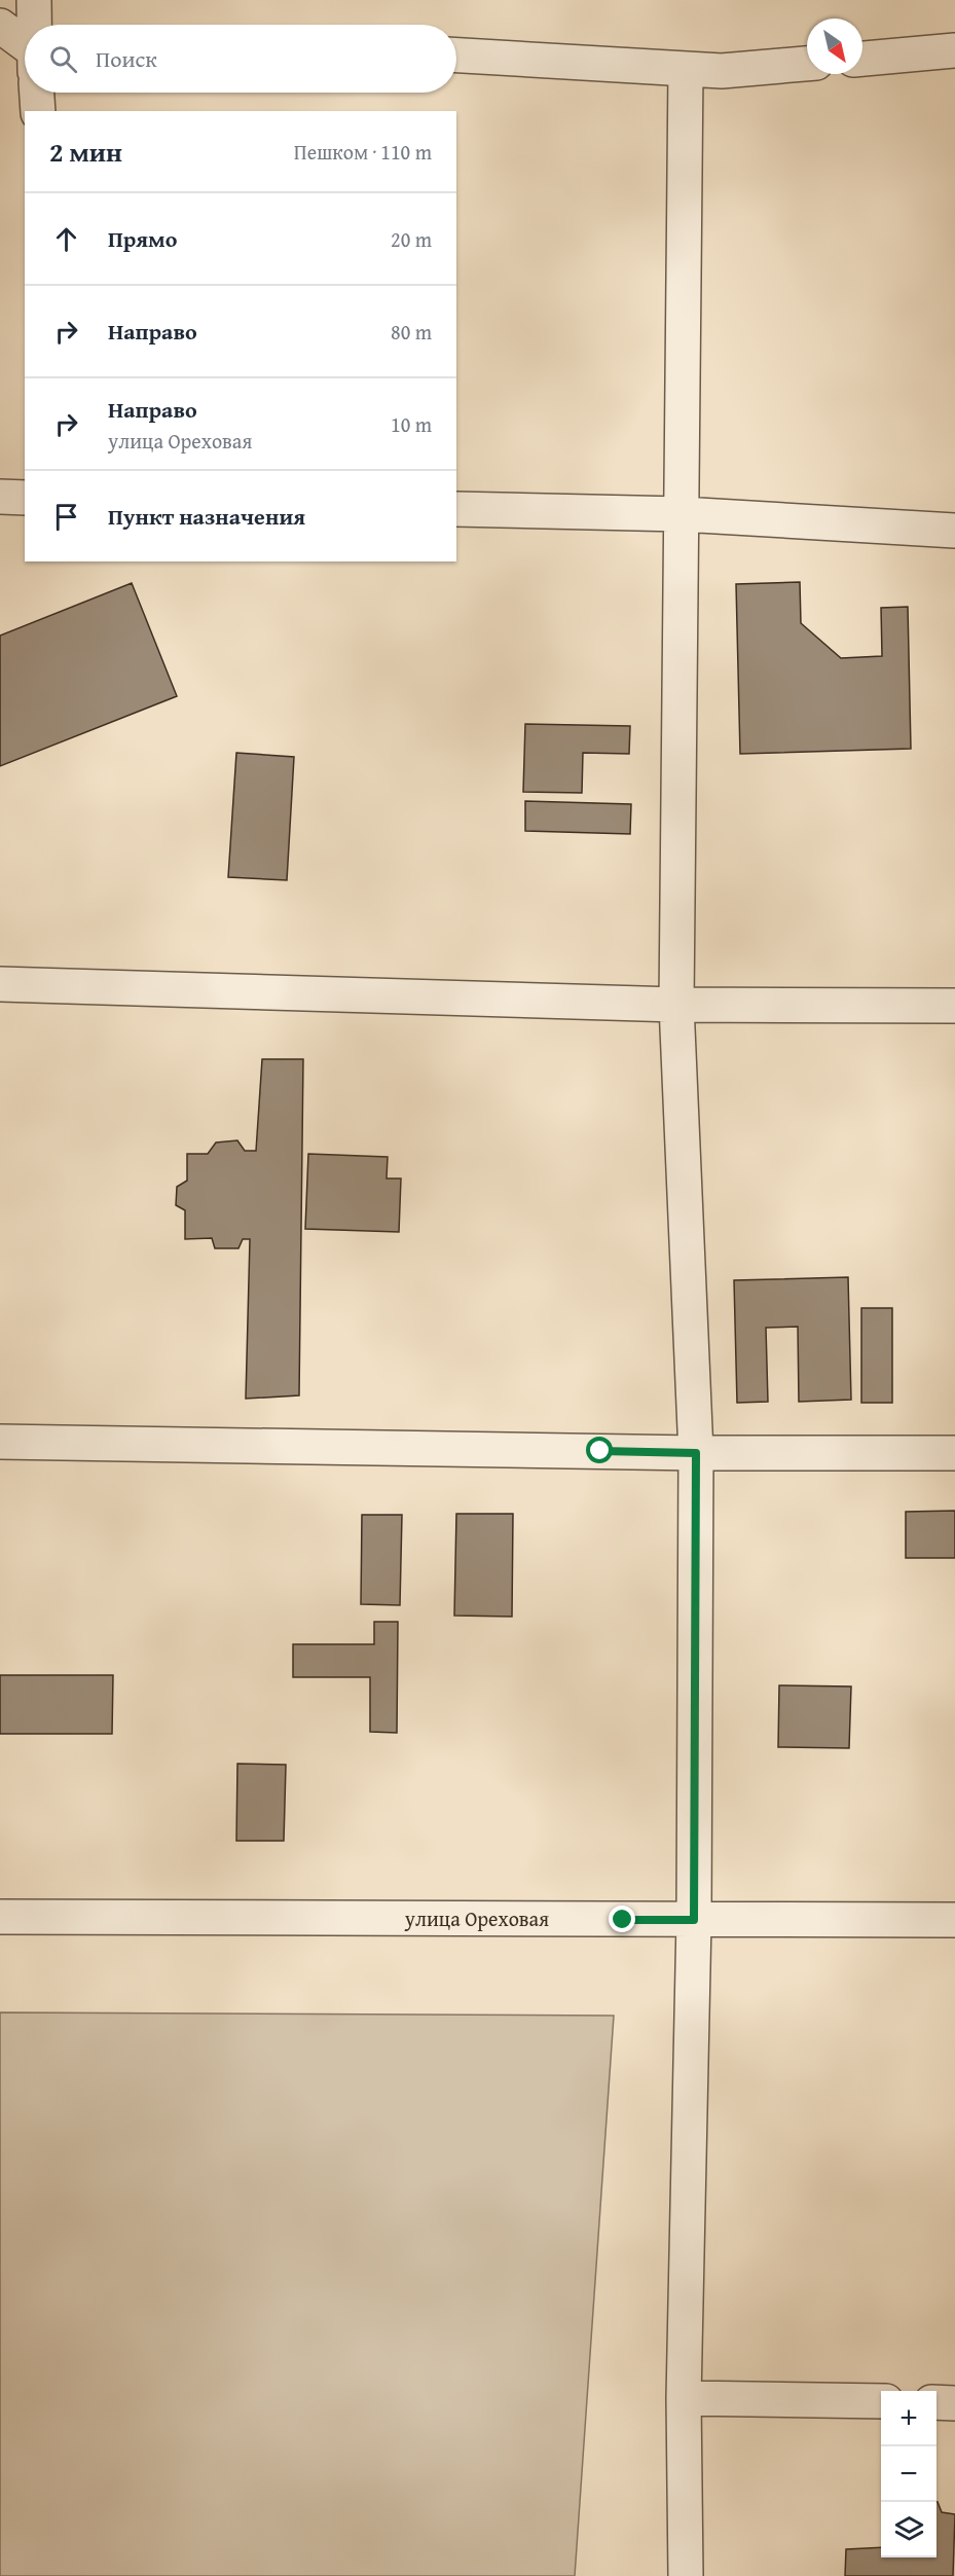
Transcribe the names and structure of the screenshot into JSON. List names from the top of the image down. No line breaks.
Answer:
{"streets":{"street":["улица Ореховая"]},"north":"bottom right","page":{"search":"Поиск","heading":["2 мин","Пешком · 110 m"],"list":[["Прямо","20 m"],["Направо","80 m"],["Направо","улица Ореховая","10 m"],"Пункт назначения"],"map_buttons":["+","−"]}}
